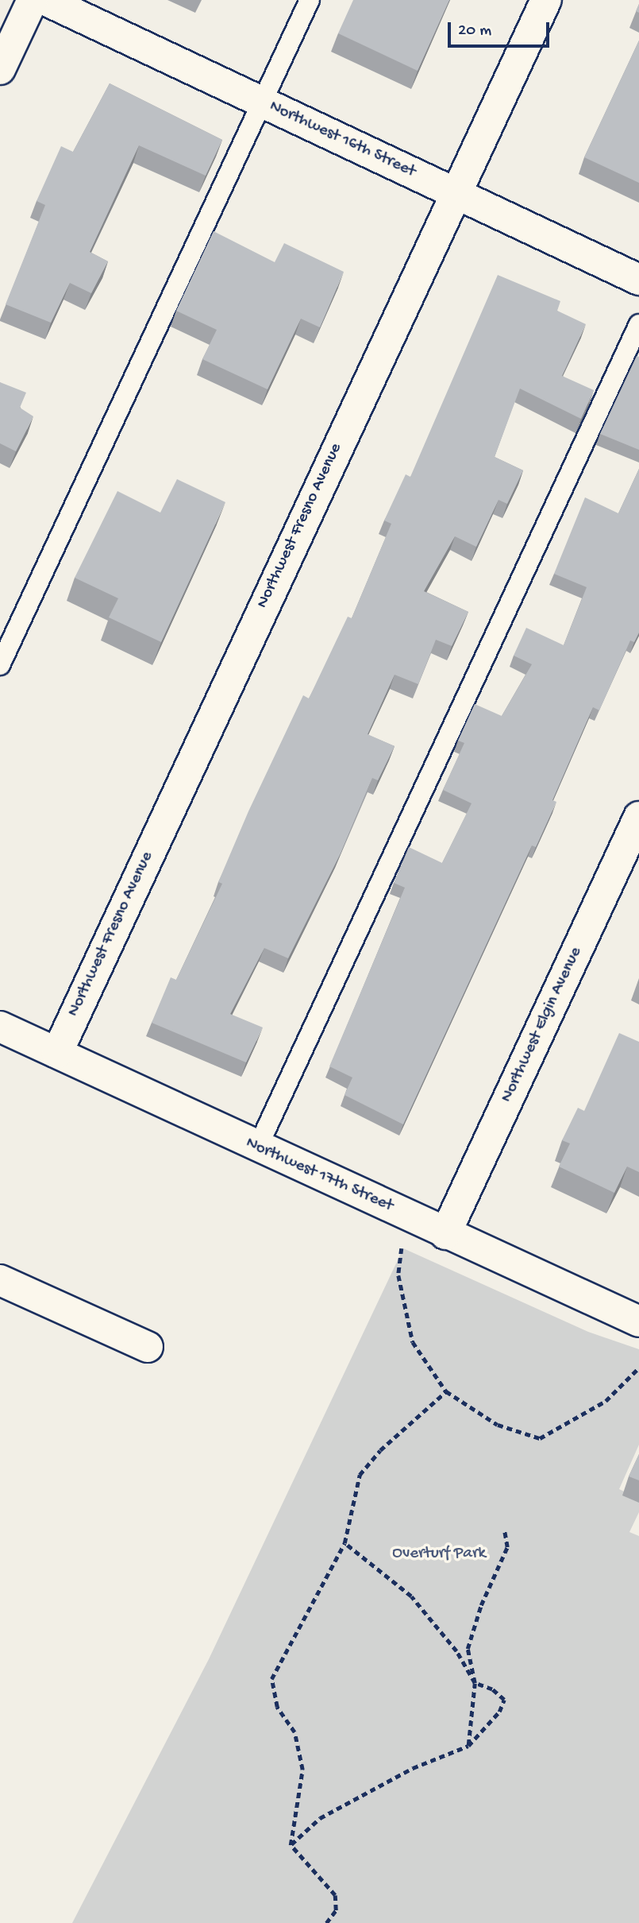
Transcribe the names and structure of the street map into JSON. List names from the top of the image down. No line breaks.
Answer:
{"streets":{"street":["Northwest 16th Street","Northwest Fresno Avenue","Northwest Elgin Avenue","Northwest 17th Street"]},"crossings":[["Northwest 16th Street","Northwest Fresno Avenue"],["Northwest Fresno Avenue","Northwest 17th Street"],["Northwest Elgin Avenue","Northwest 17th Street"]],"parks":["Overturf Park"],"scale_bar":"20 m"}
